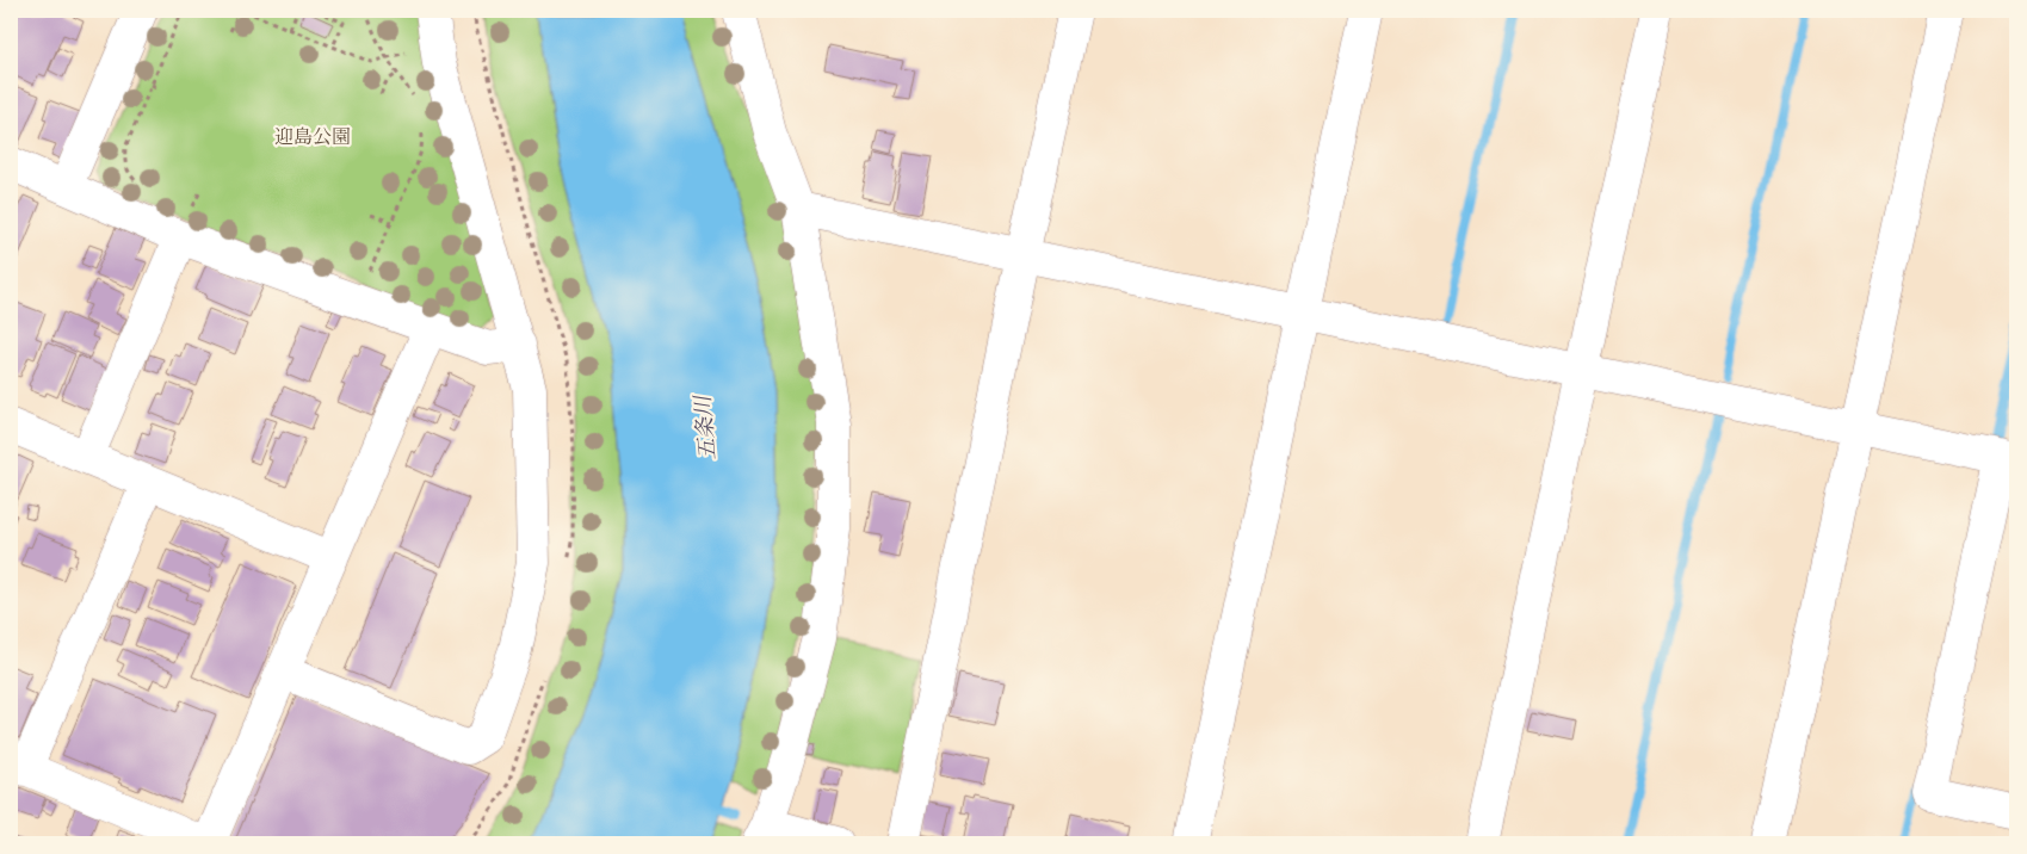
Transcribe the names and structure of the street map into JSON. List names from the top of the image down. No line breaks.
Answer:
{"water":["五条川"],"parks":["迎島公園"]}
